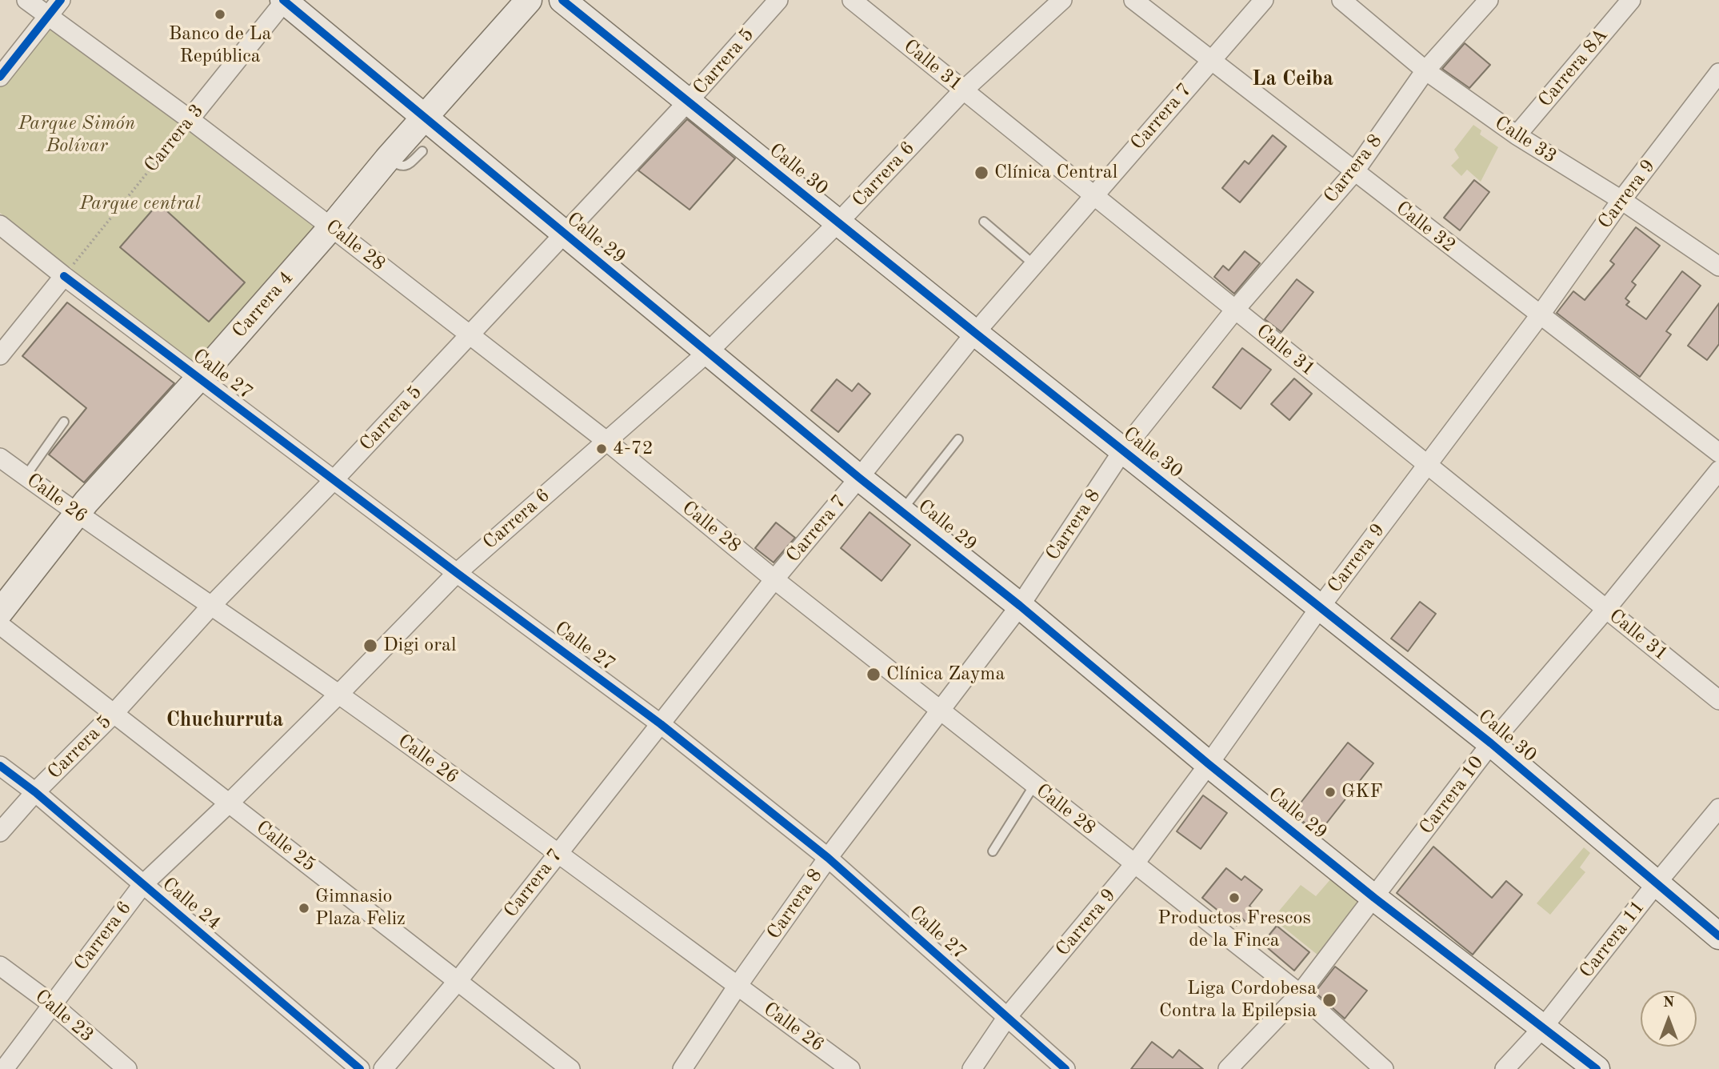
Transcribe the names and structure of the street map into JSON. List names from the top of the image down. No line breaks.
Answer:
{"streets":{"street":["Carrera 5","Calle 31","Carrera 8A","Carrera 7","Carrera 3","Calle 33","Carrera 8","Calle 30","Carrera 6","Carrera 9","Calle 32","Calle 29","Calle 28","Carrera 4","Calle 27","Calle 26","Carrera 10","Calle 25","Calle 24","Carrera 11","Calle 23"]},"crossings":[["Carrera 5","Calle 30"],["Carrera 5","Calle 29"],["Carrera 5","Calle 28"],["Carrera 5","Calle 27"],["Carrera 5","Calle 26"],["Carrera 5","Calle 25"],["Carrera 5","Calle 24"],["Calle 31","Carrera 7"],["Calle 31","Carrera 8"],["Calle 31","Carrera 6"],["Calle 31","Carrera 9"],["Calle 31","Carrera 10"],["Carrera 8A","Calle 33"],["Carrera 7","Calle 30"],["Carrera 7","Calle 32"],["Carrera 7","Calle 29"],["Carrera 7","Calle 28"],["Carrera 7","Calle 27"],["Carrera 7","Calle 26"],["Carrera 7","Calle 25"],["Carrera 3","Calle 29"],["Carrera 3","Calle 28"],["Carrera 3","Calle 27"],["Calle 33","Carrera 8"],["Calle 33","Carrera 9"],["Carrera 8","Calle 30"],["Carrera 8","Calle 32"],["Carrera 8","Calle 29"],["Carrera 8","Calle 28"],["Carrera 8","Calle 27"],["Carrera 8","Calle 26"],["Calle 30","Carrera 6"],["Calle 30","Carrera 9"],["Calle 30","Carrera 10"],["Calle 30","Carrera 11"],["Carrera 6","Calle 29"],["Carrera 6","Calle 28"],["Carrera 6","Calle 27"],["Carrera 6","Calle 26"],["Carrera 6","Calle 25"],["Carrera 6","Calle 24"],["Carrera 6","Calle 23"],["Carrera 9","Calle 32"],["Carrera 9","Calle 29"],["Carrera 9","Calle 28"],["Carrera 9","Calle 27"],["Calle 29","Carrera 4"],["Calle 29","Carrera 10"],["Calle 29","Carrera 11"],["Calle 28","Carrera 4"],["Calle 28","Carrera 10"],["Carrera 4","Calle 27"],["Carrera 4","Calle 26"]],"districts":["La Ceiba","Chuchurruta"],"parks":["Parque Simón Bolívar","Parque central"],"places":["Banco de La República","Clínica Central","4-72","Digi oral","Clínica Zayma","GKF","Productos Frescos de la Finca","Gimnasio Plaza Feliz","Liga Cordobesa Contra la Epilepsia"],"north":"top"}
